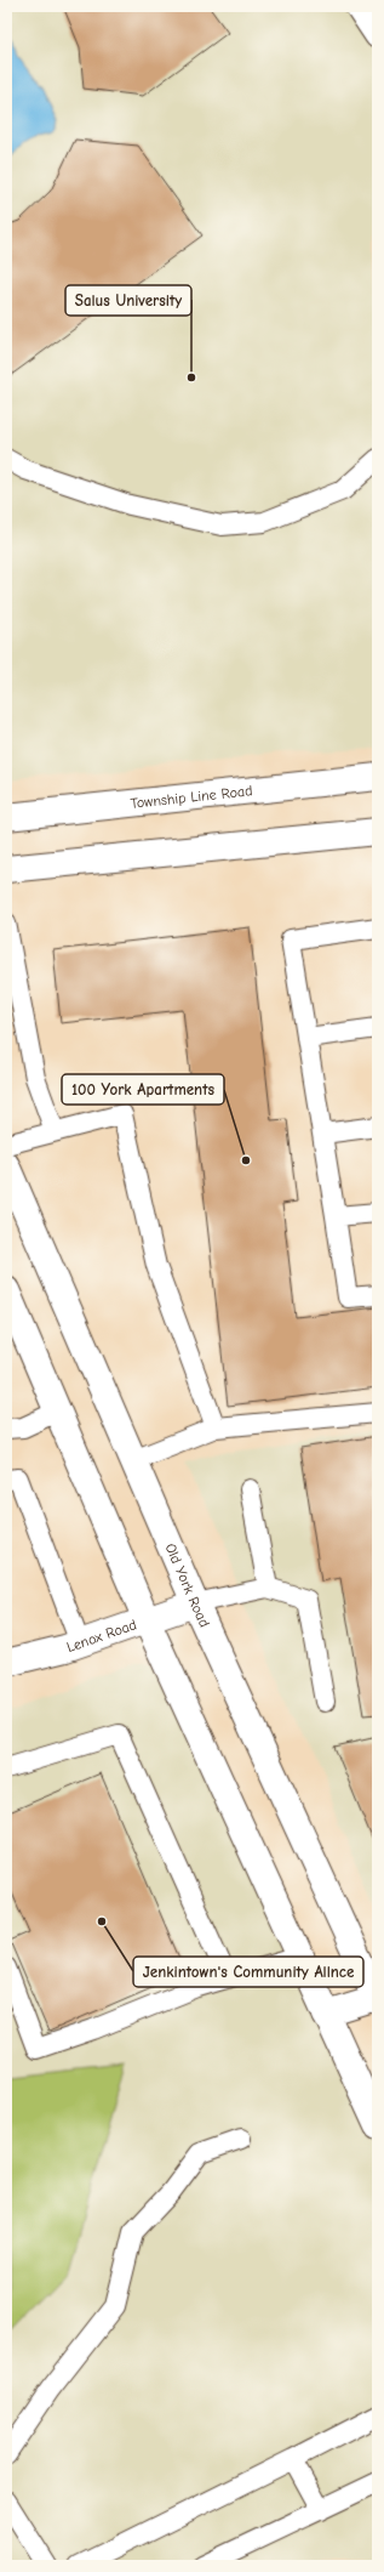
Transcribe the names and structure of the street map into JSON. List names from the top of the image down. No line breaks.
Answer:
{"streets":{"main road":["Township Line Road","Old York Road","Lenox Road"]},"crossings":[["Old York Road","Lenox Road"]],"places":["Salus University","100 York Apartments","Jenkintown's Community Allnce"]}
